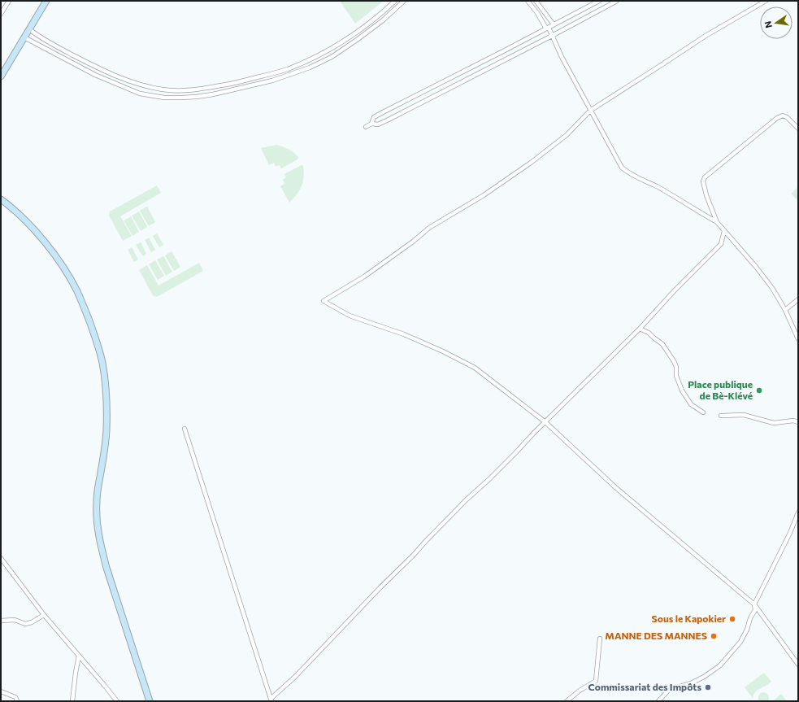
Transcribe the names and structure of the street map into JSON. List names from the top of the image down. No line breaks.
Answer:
{"places":["Place publique de Bè-Klévé","Sous le Kapokier","MANNE DES MANNES","Commissariat des Impôts"],"north":"left"}
